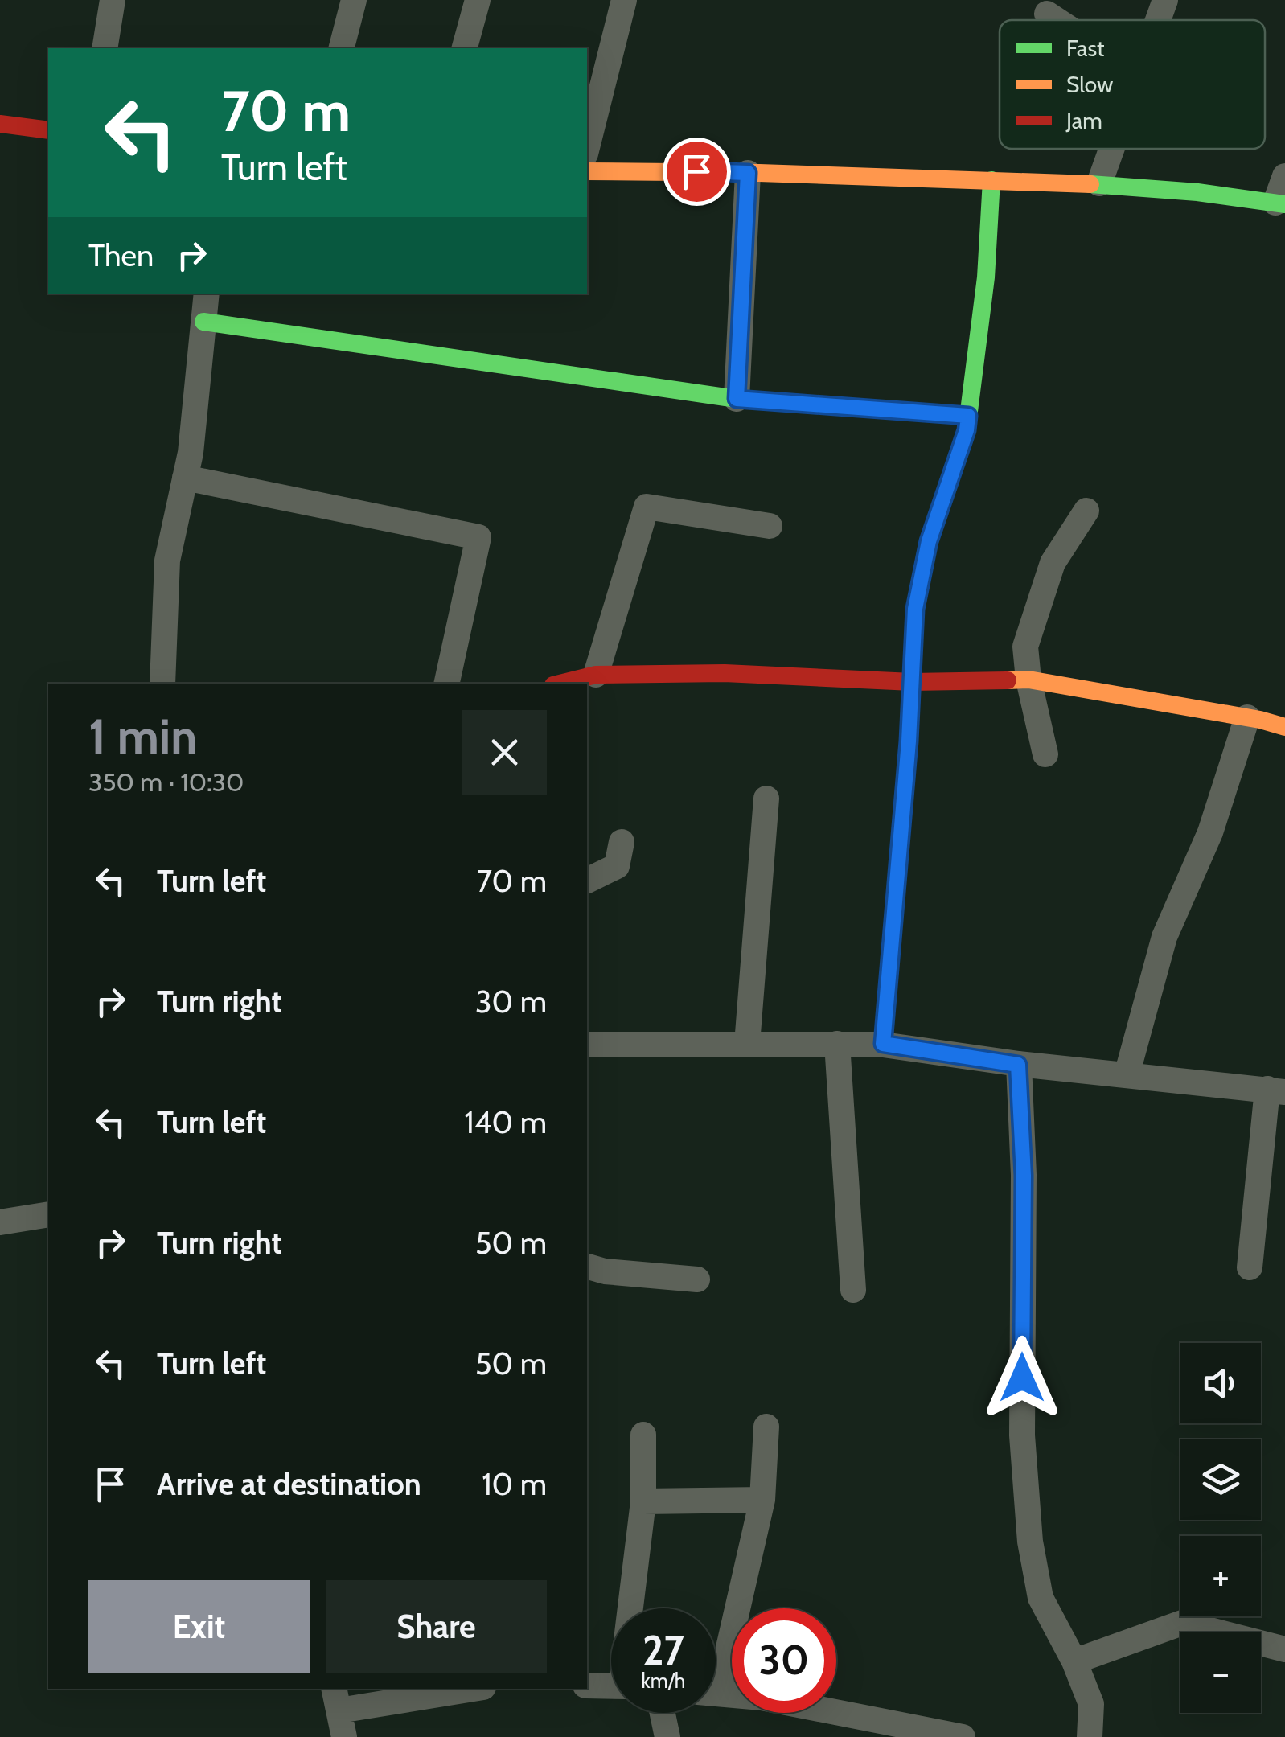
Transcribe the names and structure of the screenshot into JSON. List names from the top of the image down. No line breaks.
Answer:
{"legend":["Fast","Slow","Jam"],"page":{"turn":["70 m","Turn left"],"then":"Then","heading":["1 min","350 m · 10:30"],"list":[{"name":"Turn left","value":"70 m"},{"name":"Turn right","value":"30 m"},{"name":"Turn left","value":"140 m"},{"name":"Turn right","value":"50 m"},{"name":"Turn left","value":"50 m"},{"name":"Arrive at destination","value":"10 m"}],"map_buttons":["+","−"],"buttons":["Exit","Share"],"speed":"27 km/h","limit":"30"}}
